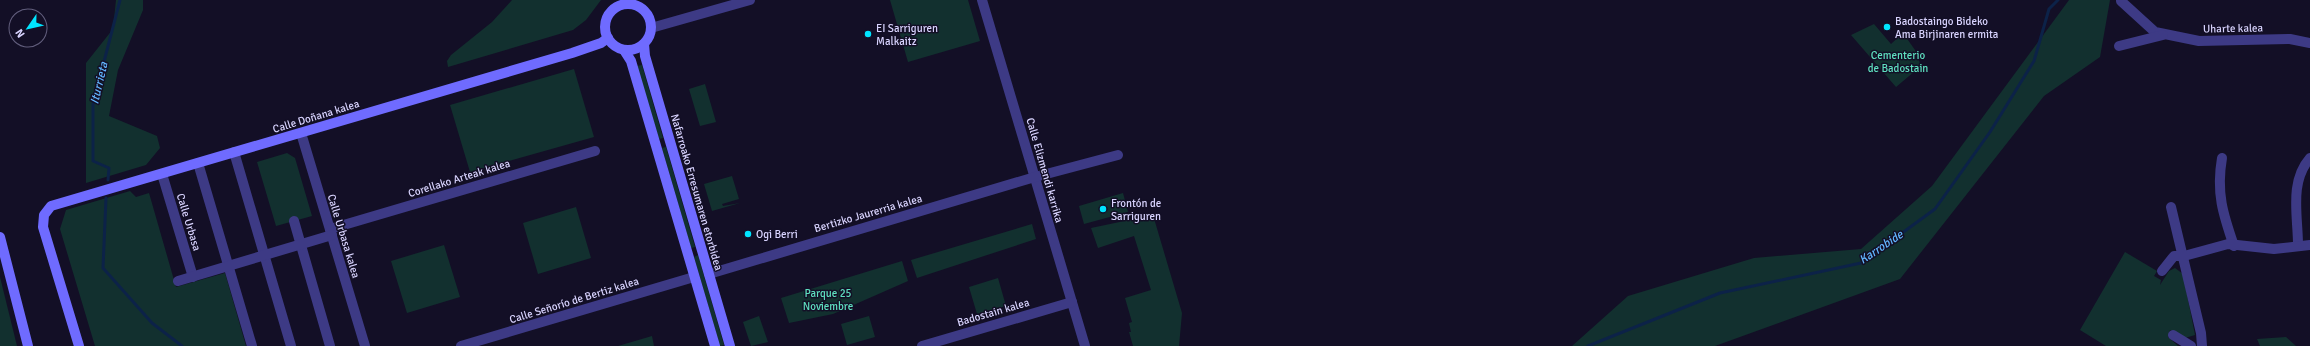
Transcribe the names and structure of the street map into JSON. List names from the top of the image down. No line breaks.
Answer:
{"streets":{"street":["Uharte kalea","Calle Doñana kalea","Calle Elizmendi karrika","Corellako Arteak kalea","Nafarroako Erresumaren etorbidea","Bertizko Jaurerria kalea","Calle Urbasa","Calle Urbasa kalea","Calle Señorío de Bertiz kalea","Badostain kalea"]},"crossings":[["Calle Doñana kalea","Nafarroako Erresumaren etorbidea"],["Calle Doñana kalea","Calle Urbasa"],["Calle Doñana kalea","Calle Urbasa kalea"],["Calle Elizmendi karrika","Bertizko Jaurerria kalea"],["Calle Elizmendi karrika","Badostain kalea"],["Corellako Arteak kalea","Calle Urbasa kalea"],["Nafarroako Erresumaren etorbidea","Bertizko Jaurerria kalea"]],"water":["Iturrieta","Karrobide"],"parks":["Cementerio de Badostain","Parque 25 Noviembre"],"places":["Badostaingo Bideko Ama Birjinaren ermita","EI Sarriguren Malkaitz","Frontón de Sarriguren","Ogi Berri"],"north":"bottom left"}
